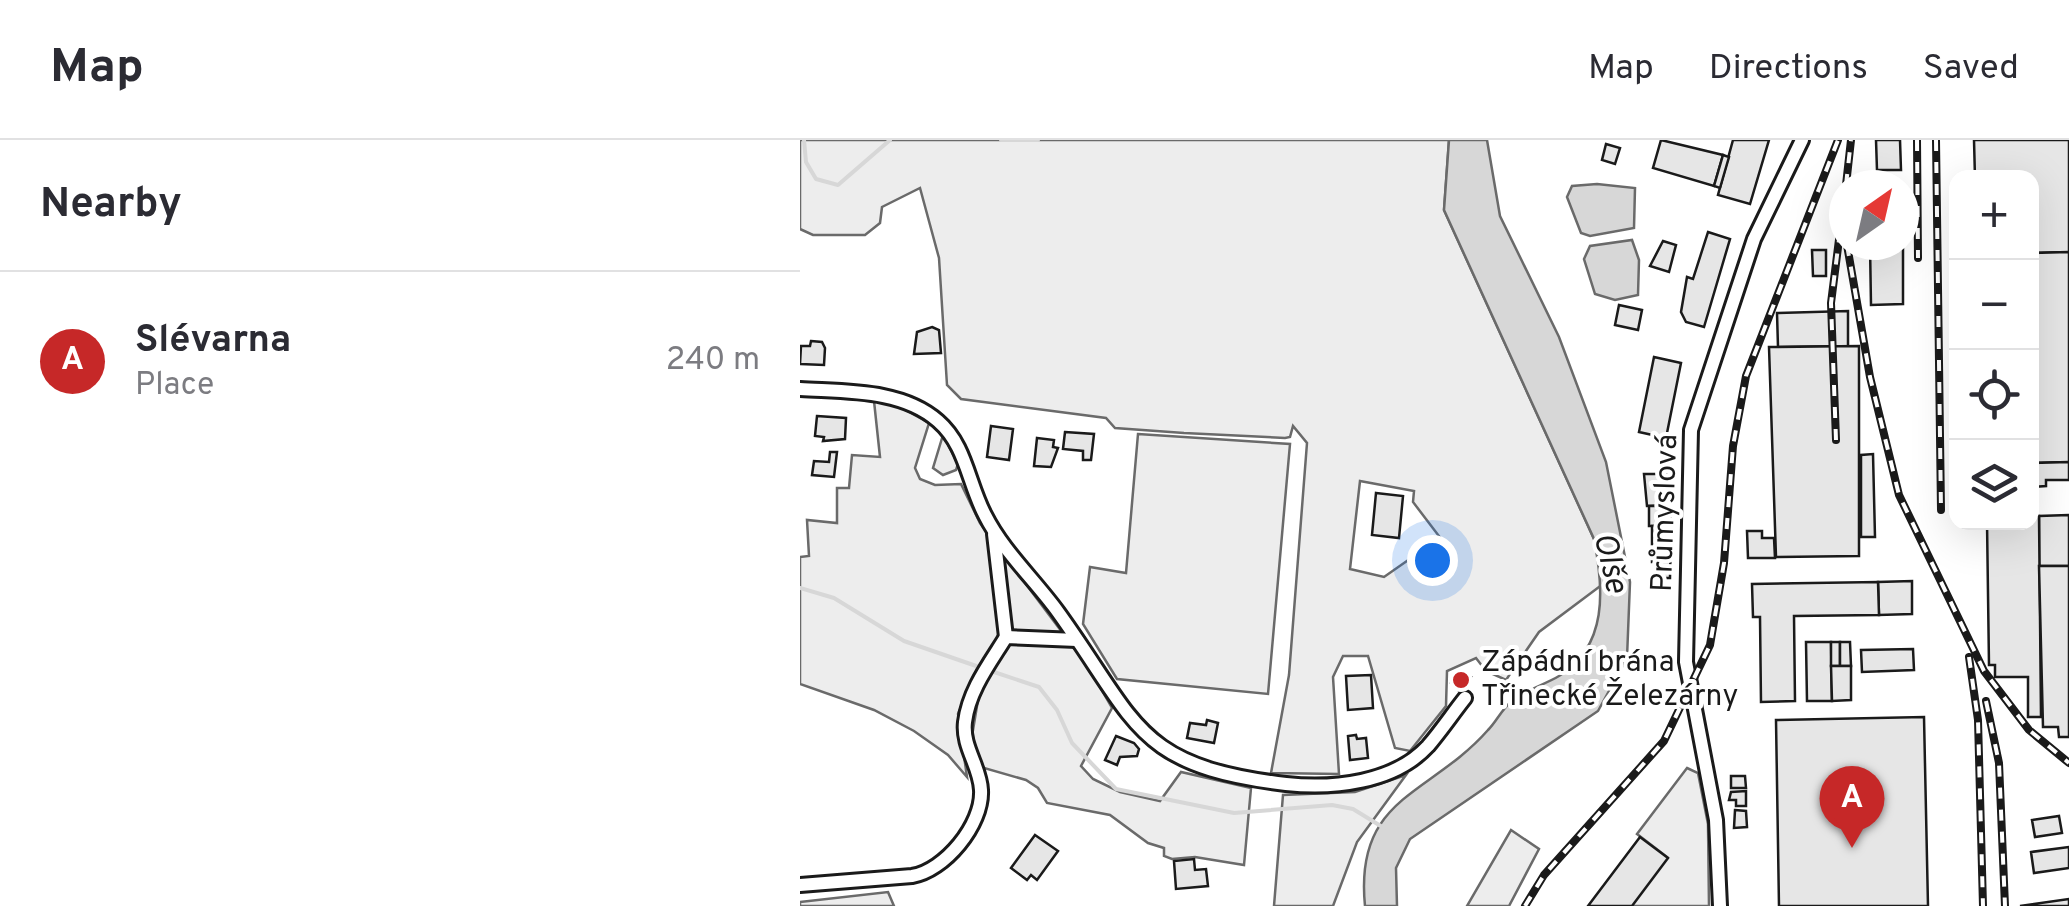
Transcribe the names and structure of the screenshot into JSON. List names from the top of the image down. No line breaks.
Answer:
{"streets":{"street":["Průmyslová"]},"water":["Olše"],"places":["Zápádní brána Třinecké Železárny"],"north":"top right","page":{"header":"Map","nav":["Map","Directions","Saved"],"heading":"Nearby","map_buttons":["+","−"],"list":[{"mark":"A","name":"Slévarna","note":"Place","value":"240 m"}],"pins":"A"}}
